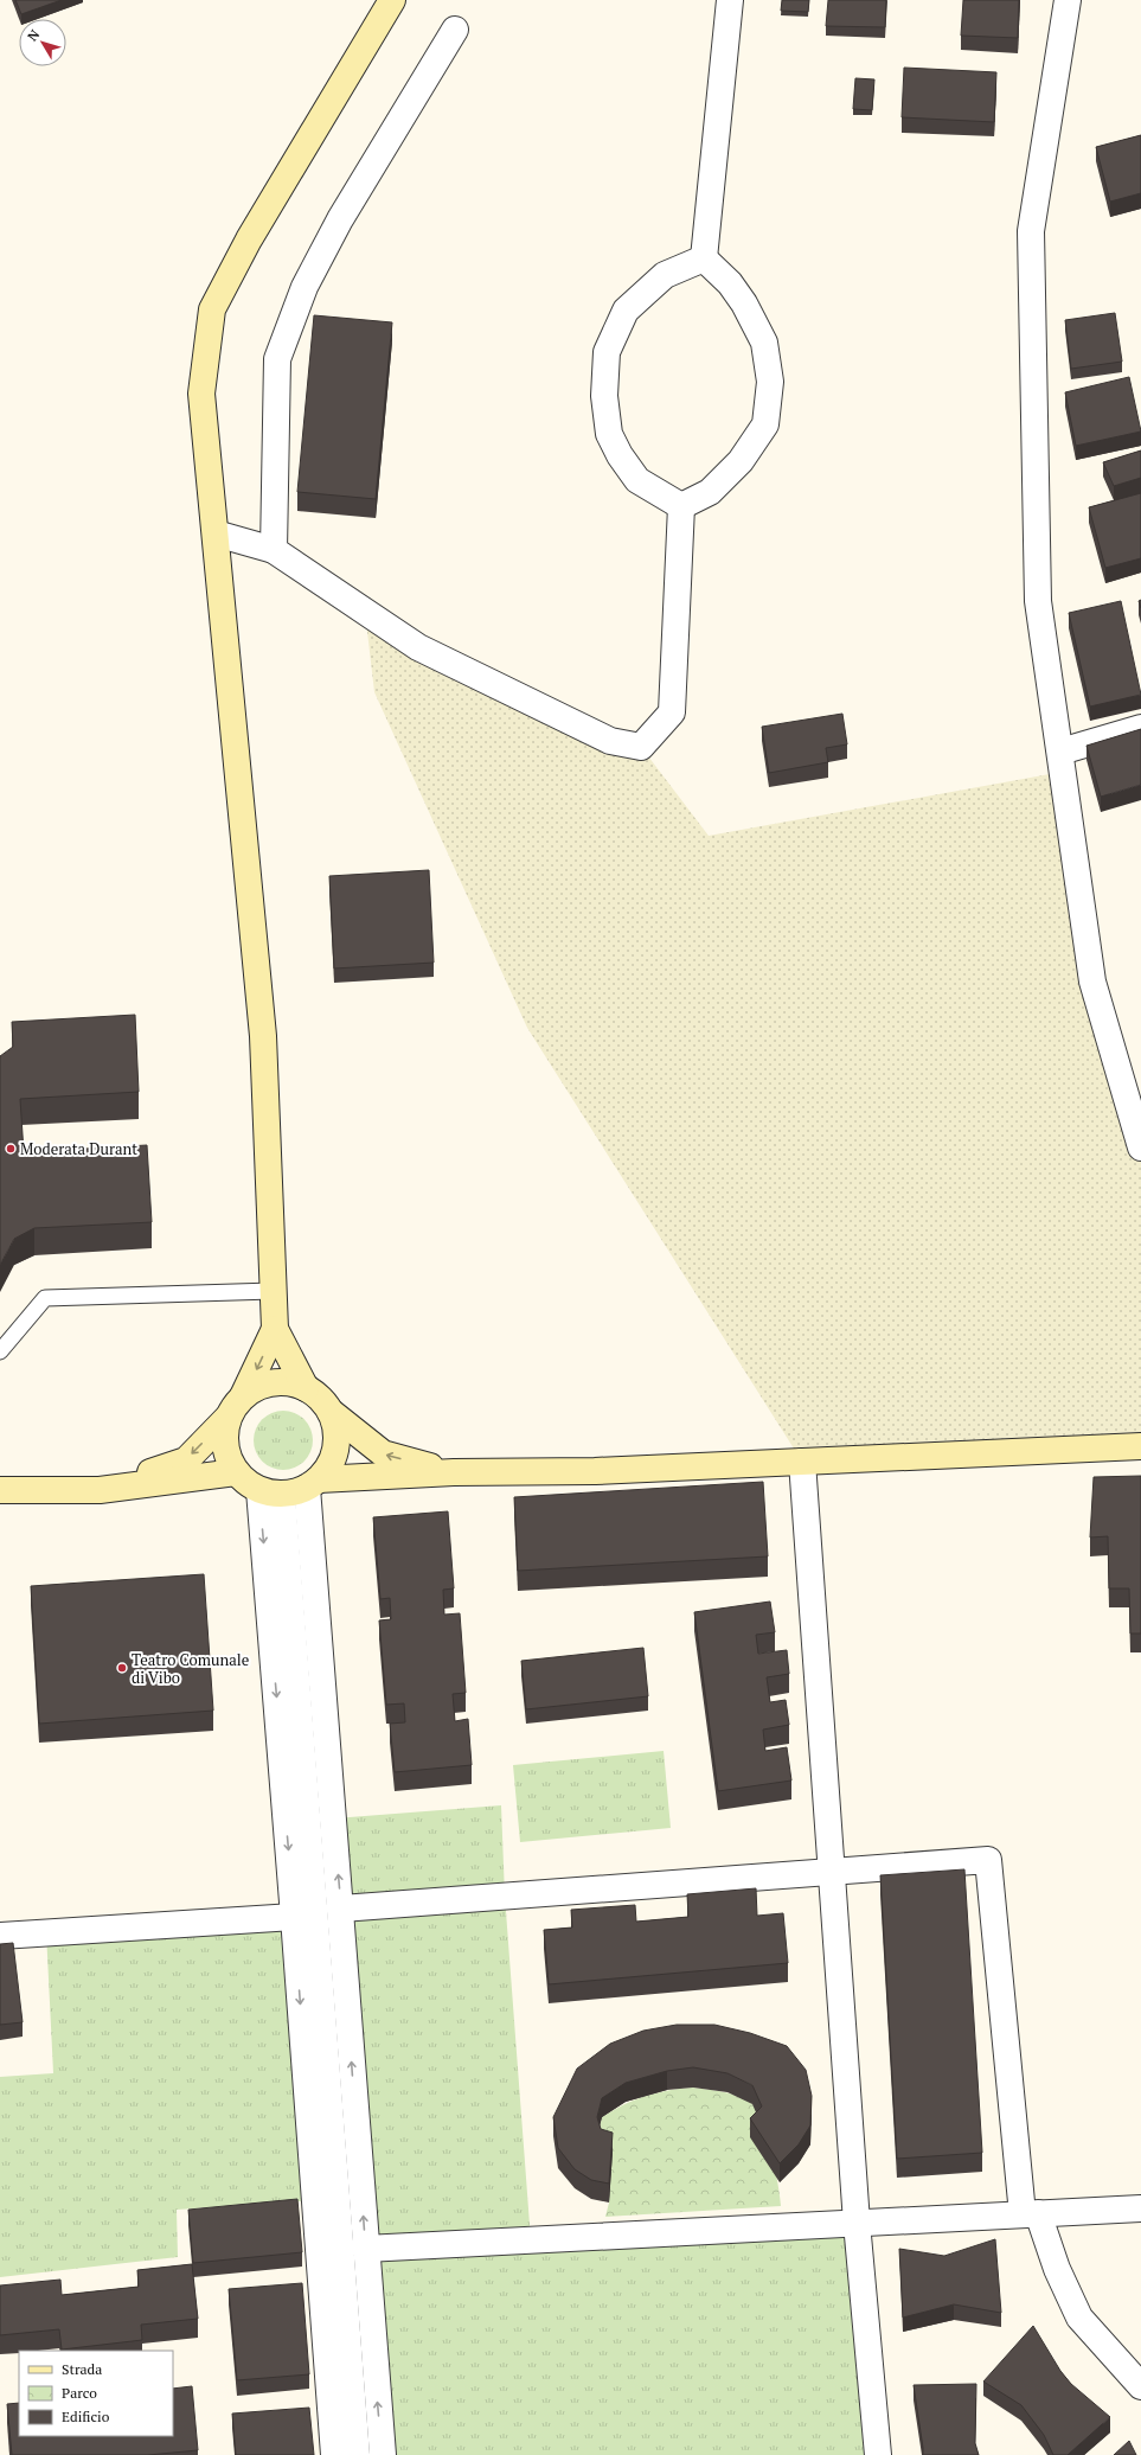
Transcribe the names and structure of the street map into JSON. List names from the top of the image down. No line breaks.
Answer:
{"places":["Moderata Durant","Teatro Comunale di Vibo"],"legend":["Strada","Parco","Edificio"],"north":"top left"}
